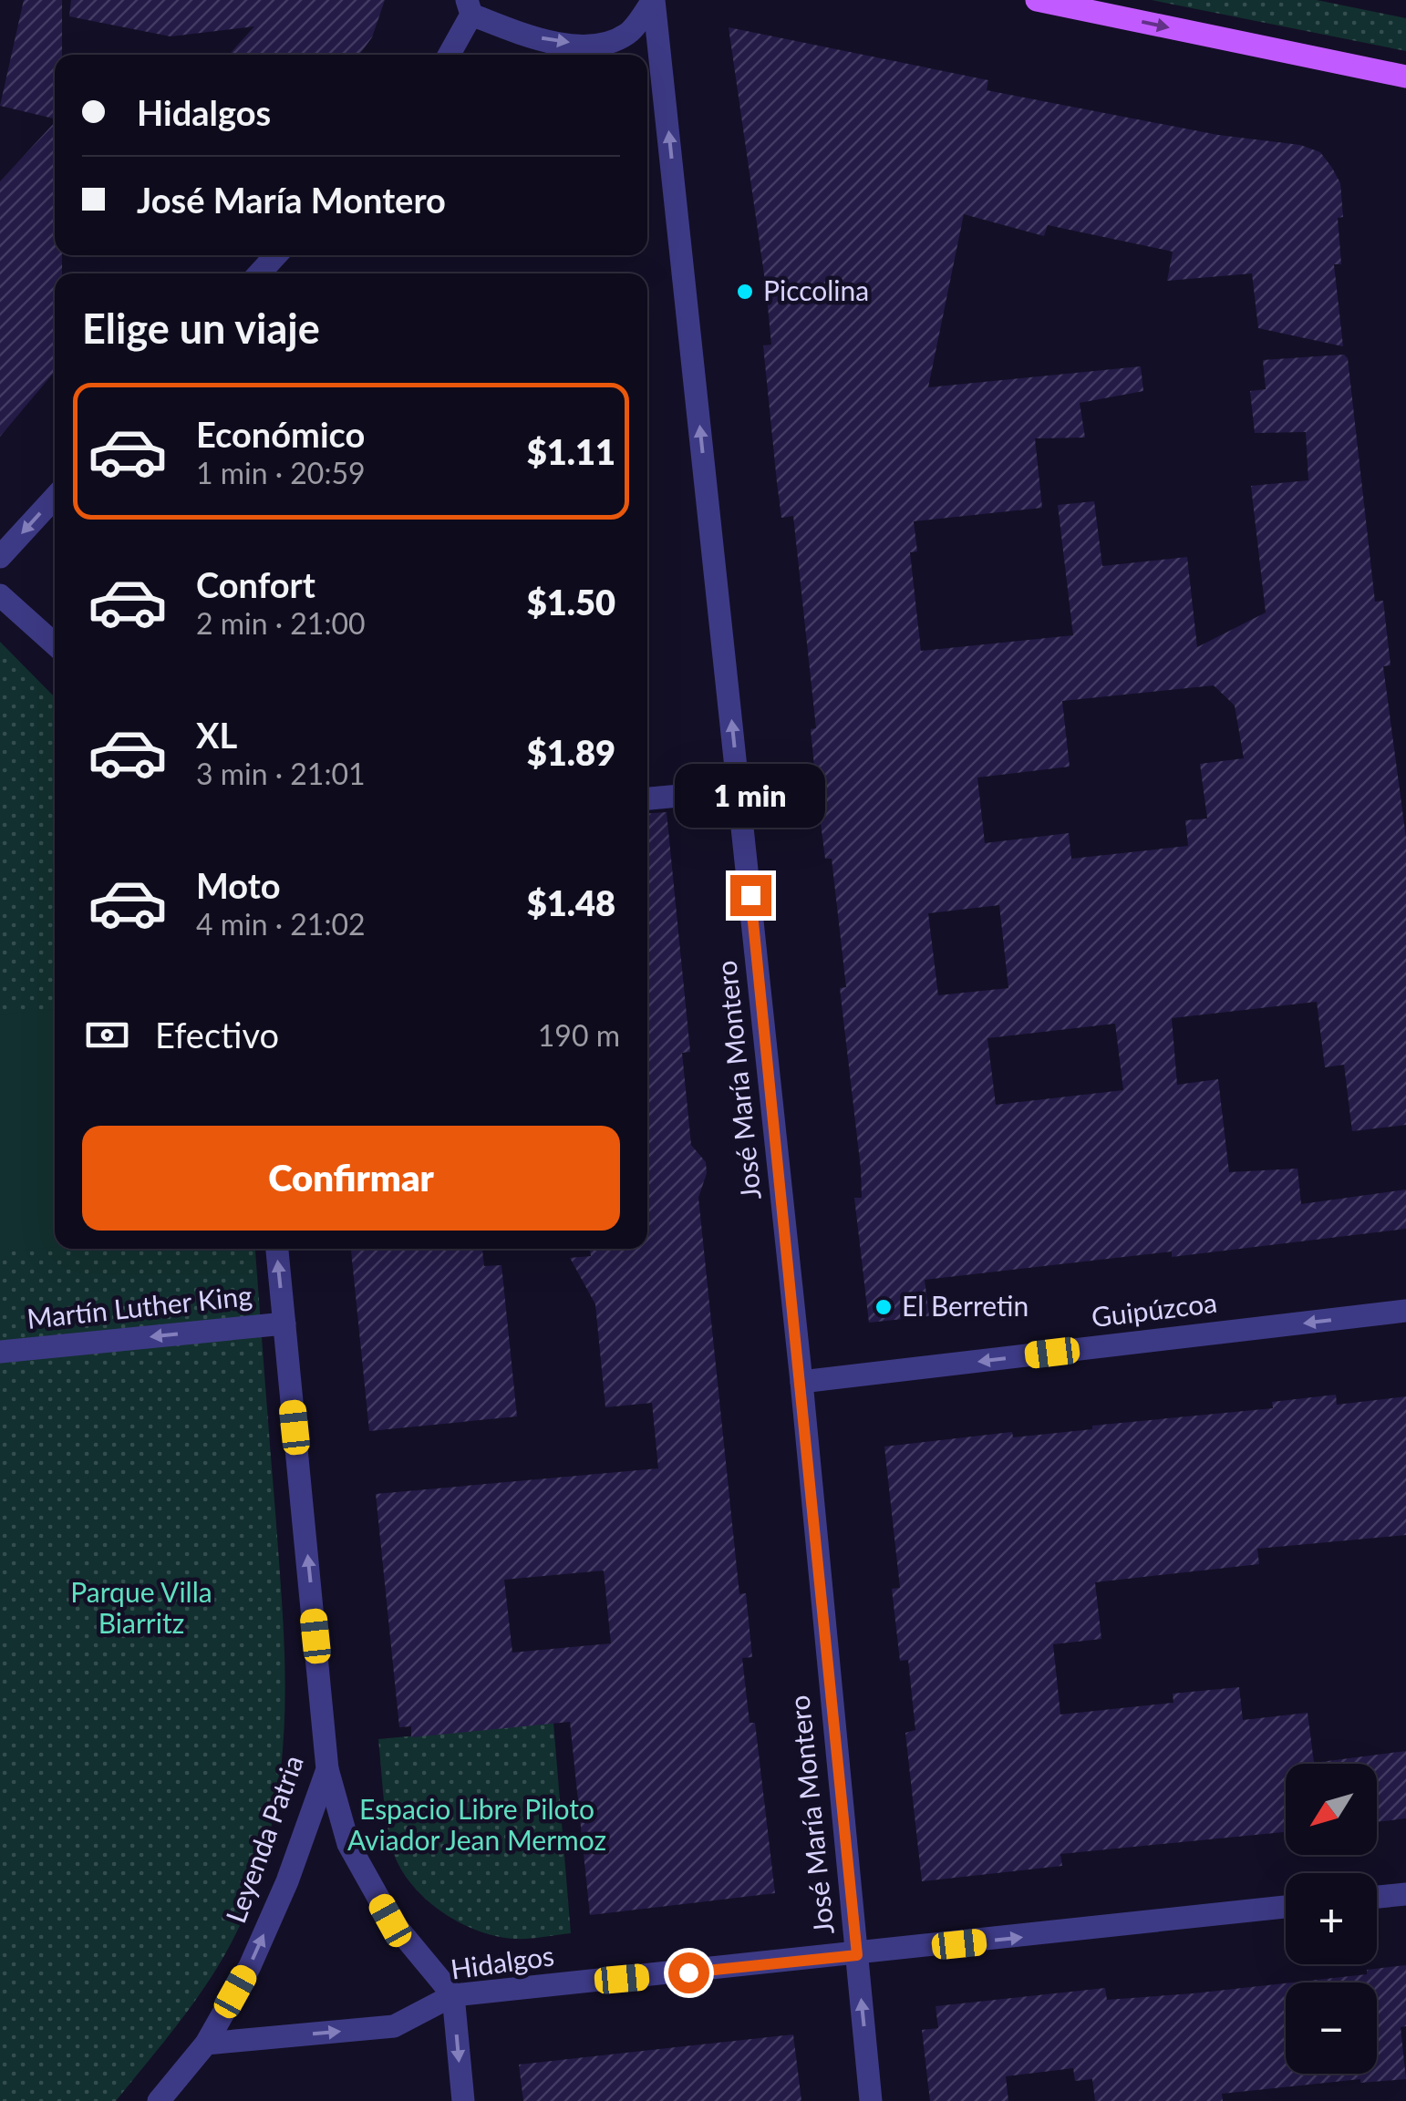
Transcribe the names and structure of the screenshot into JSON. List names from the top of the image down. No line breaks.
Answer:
{"streets":{"street":["José María Montero","Martín Luther King","Guipúzcoa","Leyenda Patria","Hidalgos"]},"crossings":[["José María Montero","Guipúzcoa"],["José María Montero","Hidalgos"],["Martín Luther King","Leyenda Patria"],["Leyenda Patria","Hidalgos"]],"one_way":["José María Montero","Martín Luther King","Guipúzcoa","Leyenda Patria","Hidalgos"],"parks":["Parque Villa Biarritz","Espacio Libre Piloto Aviador Jean Mermoz"],"places":["Piccolina","El Berretin"],"north":"bottom left","page":{"banner":["Hidalgos","José María Montero"],"heading":"Elige un viaje","list":[{"name":"Económico","note":"1 min · 20:59","value":"$1.11"},{"name":"Confort","note":"2 min · 21:00","value":"$1.50"},{"name":"XL","note":"3 min · 21:01","value":"$1.89"},{"name":"Moto","note":"4 min · 21:02","value":"$1.48"}],"bubble":"1 min","pay":["Efectivo","190 m"],"buttons":"Confirmar","map_buttons":["+","−"]}}
